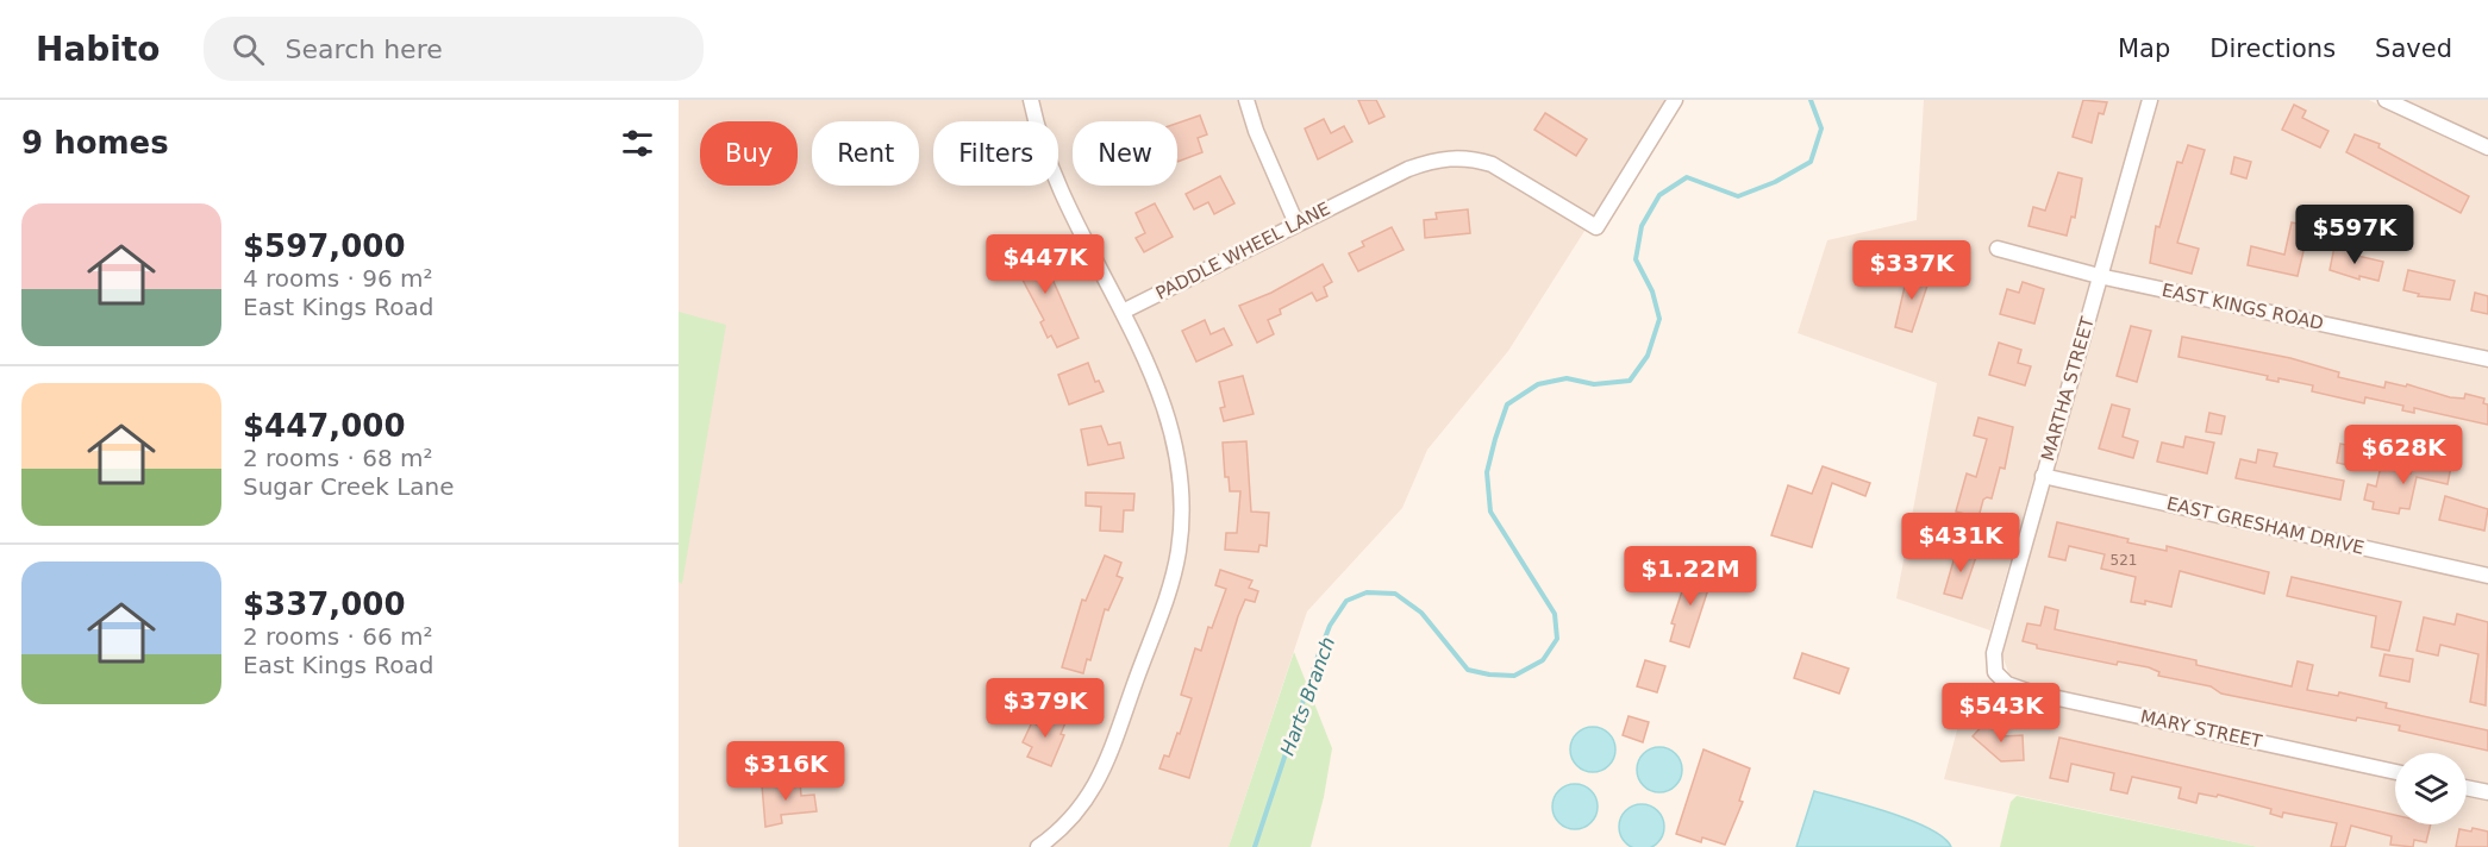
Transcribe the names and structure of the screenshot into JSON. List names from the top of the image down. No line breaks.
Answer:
{"streets":{"street":["PADDLE WHEEL LANE","EAST KINGS ROAD","MARTHA STREET","EAST GRESHAM DRIVE","MARY STREET"]},"crossings":[["EAST KINGS ROAD","MARTHA STREET"],["MARTHA STREET","EAST GRESHAM DRIVE"],["MARTHA STREET","MARY STREET"]],"water":["Harts Branch"],"house_numbers":["521"],"page":{"header":"Habito","search":"Search here","nav":["Map","Directions","Saved"],"heading":"9 homes","chip":["Buy","Rent","Filters","New"],"list":[{"name":"$597,000","note":"4 rooms · 96 m² · East Kings Road"},{"name":"$447,000","note":"2 rooms · 68 m² · Sugar Creek Lane"},{"name":"$337,000","note":"2 rooms · 66 m² · East Kings Road"}],"price":["$597K","$447K","$337K","$628K","$431K","$1.22M","$379K","$543K","$316K"]}}
